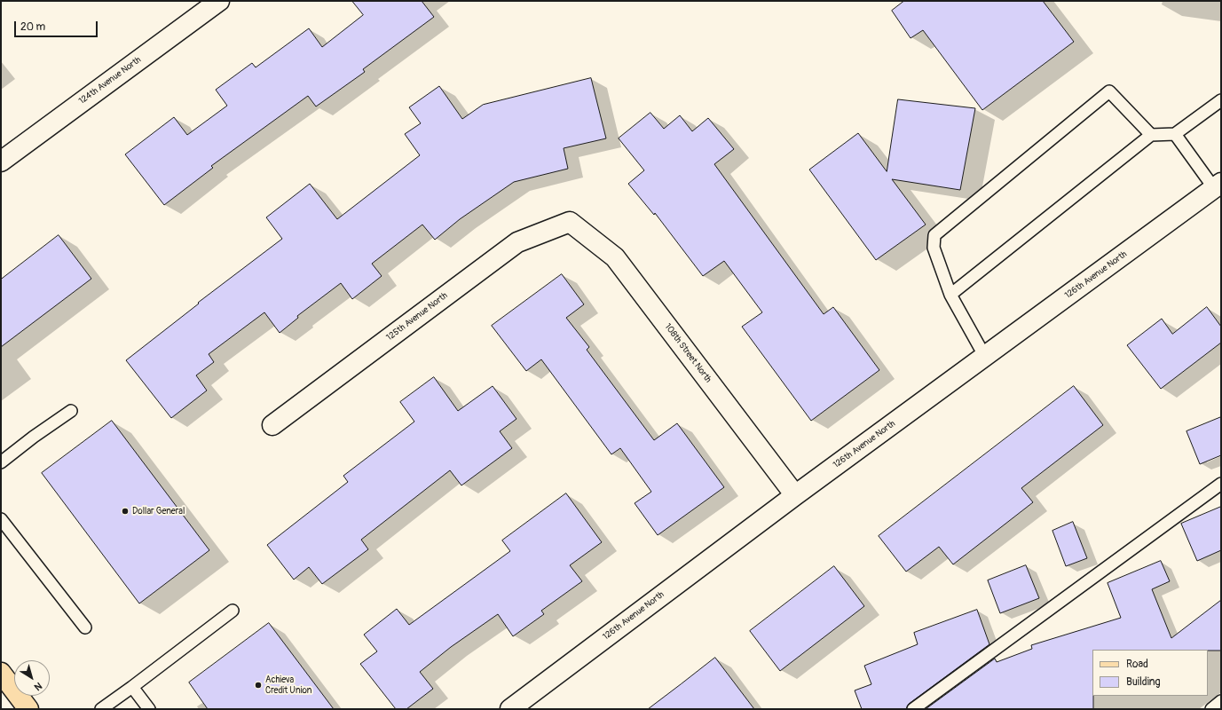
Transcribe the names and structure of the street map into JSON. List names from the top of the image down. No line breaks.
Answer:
{"streets":{"street":["124th Avenue North","126th Avenue North","125th Avenue North","108th Street North"]},"crossings":[["126th Avenue North","108th Street North"],["125th Avenue North","108th Street North"]],"places":["Dollar General","Achieva Credit Union"],"legend":["Road","Building"],"scale_bar":"20 m","north":"bottom right"}
